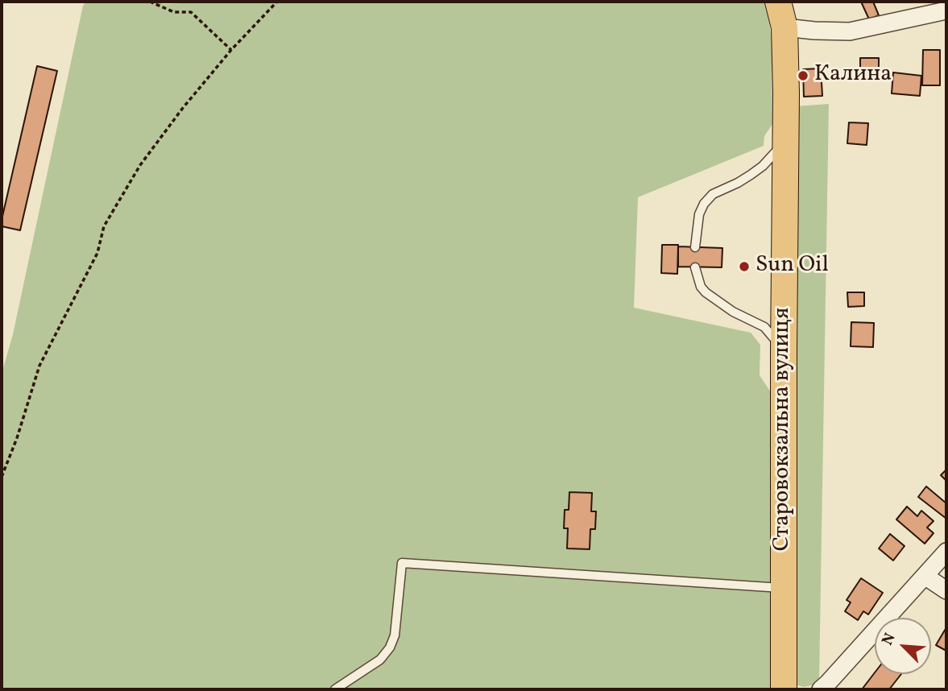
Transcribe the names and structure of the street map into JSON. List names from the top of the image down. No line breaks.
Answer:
{"streets":{"main road":["Старовокзальна вулиця"]},"places":["Калина","Sun Oil"],"north":"top left"}
